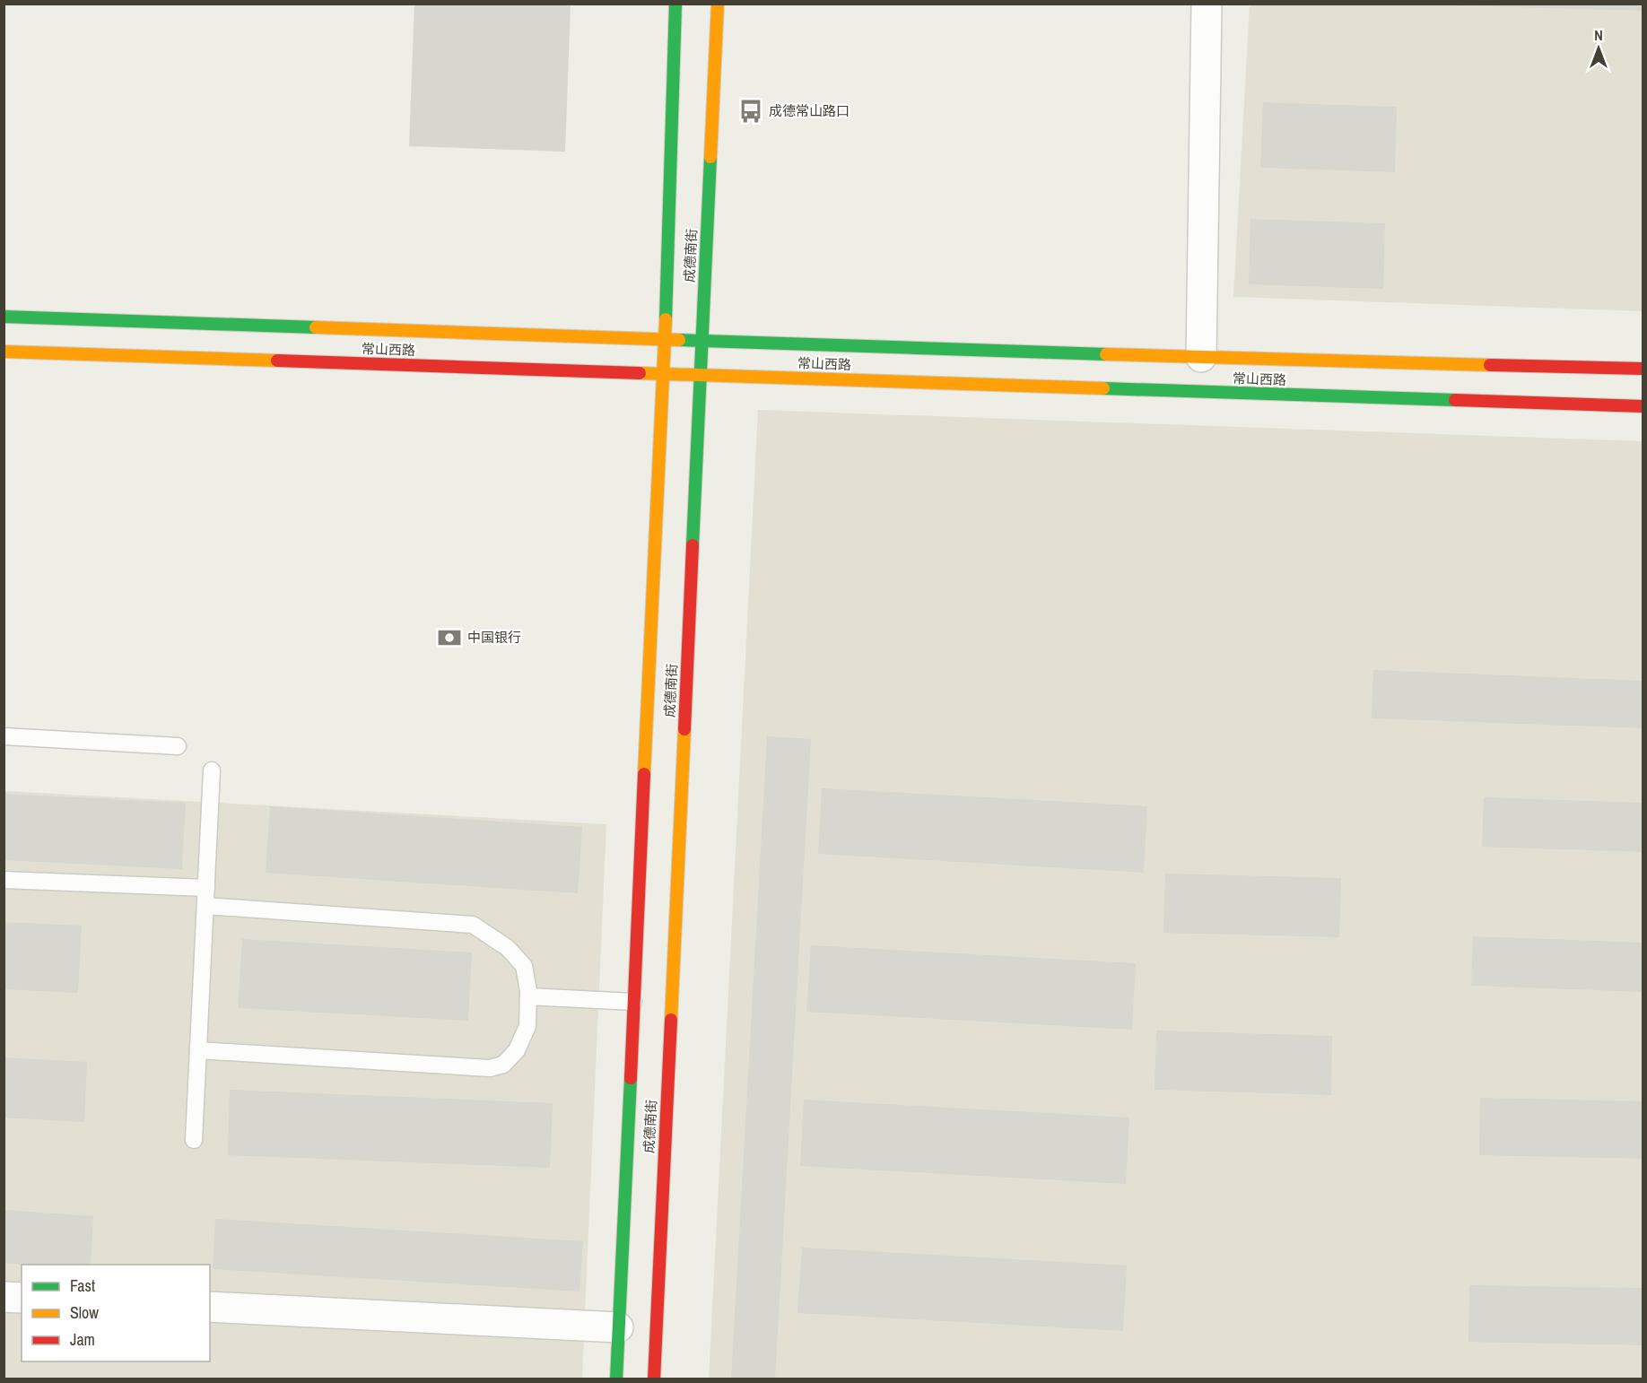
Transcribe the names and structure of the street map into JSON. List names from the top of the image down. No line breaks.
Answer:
{"streets":{"main road":["成德南街","常山西路"]},"crossings":[["成德南街","常山西路"]],"places":{"bus stop":["成德常山路口"],"bank":["中国银行"]},"legend":["Fast","Slow","Jam"],"north":"top"}
